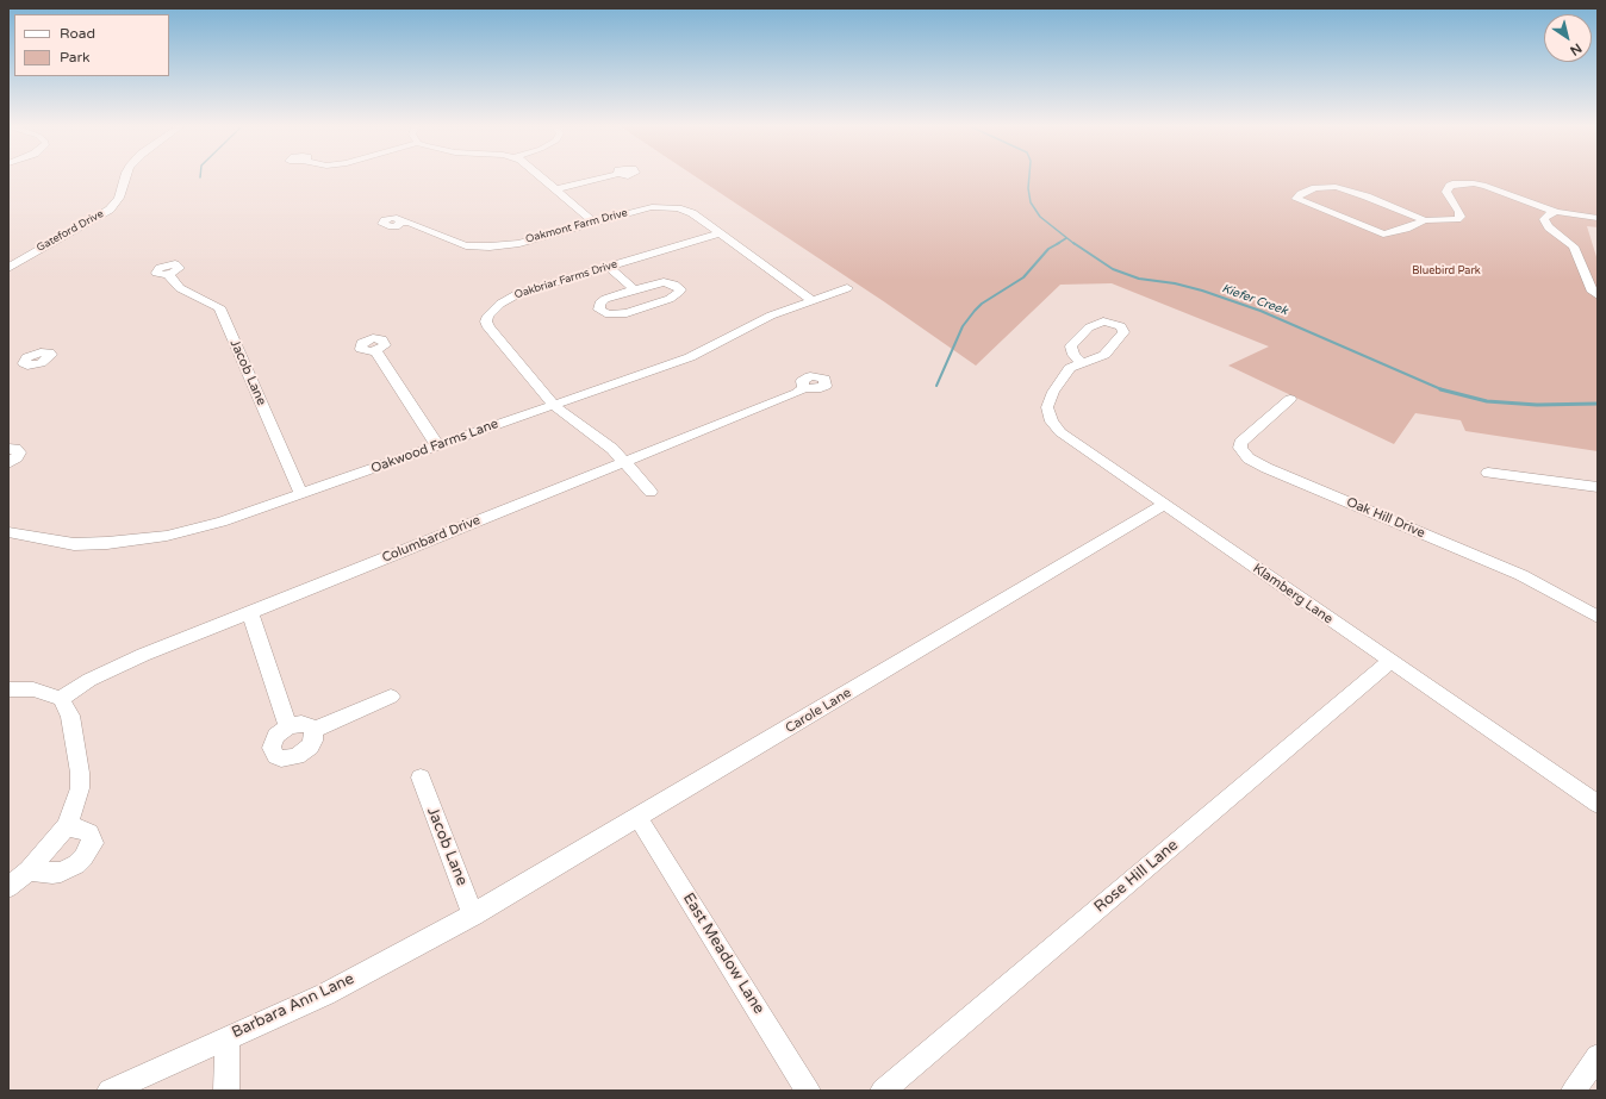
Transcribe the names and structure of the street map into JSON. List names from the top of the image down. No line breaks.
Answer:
{"streets":{"street":["Oakmont Farm Drive","Gateford Drive","Oakbriar Farms Drive","Jacob Lane","Oakwood Farms Lane","Oak Hill Drive","Columbard Drive","Klamberg Lane","Carole Lane","Rose Hill Lane","East Meadow Lane","Barbara Ann Lane"]},"crossings":[["Oakmont Farm Drive","Oakbriar Farms Drive"],["Oakmont Farm Drive","Oakwood Farms Lane"],["Oakbriar Farms Drive","Oakwood Farms Lane"],["Oakbriar Farms Drive","Columbard Drive"],["Jacob Lane","Oakwood Farms Lane"],["Jacob Lane","Carole Lane"],["Jacob Lane","Barbara Ann Lane"],["Klamberg Lane","Carole Lane"],["Klamberg Lane","Rose Hill Lane"],["Carole Lane","East Meadow Lane"],["Carole Lane","Barbara Ann Lane"]],"water":["Kiefer Creek"],"parks":["Bluebird Park"],"legend":["Road","Park"],"north":"bottom right"}
